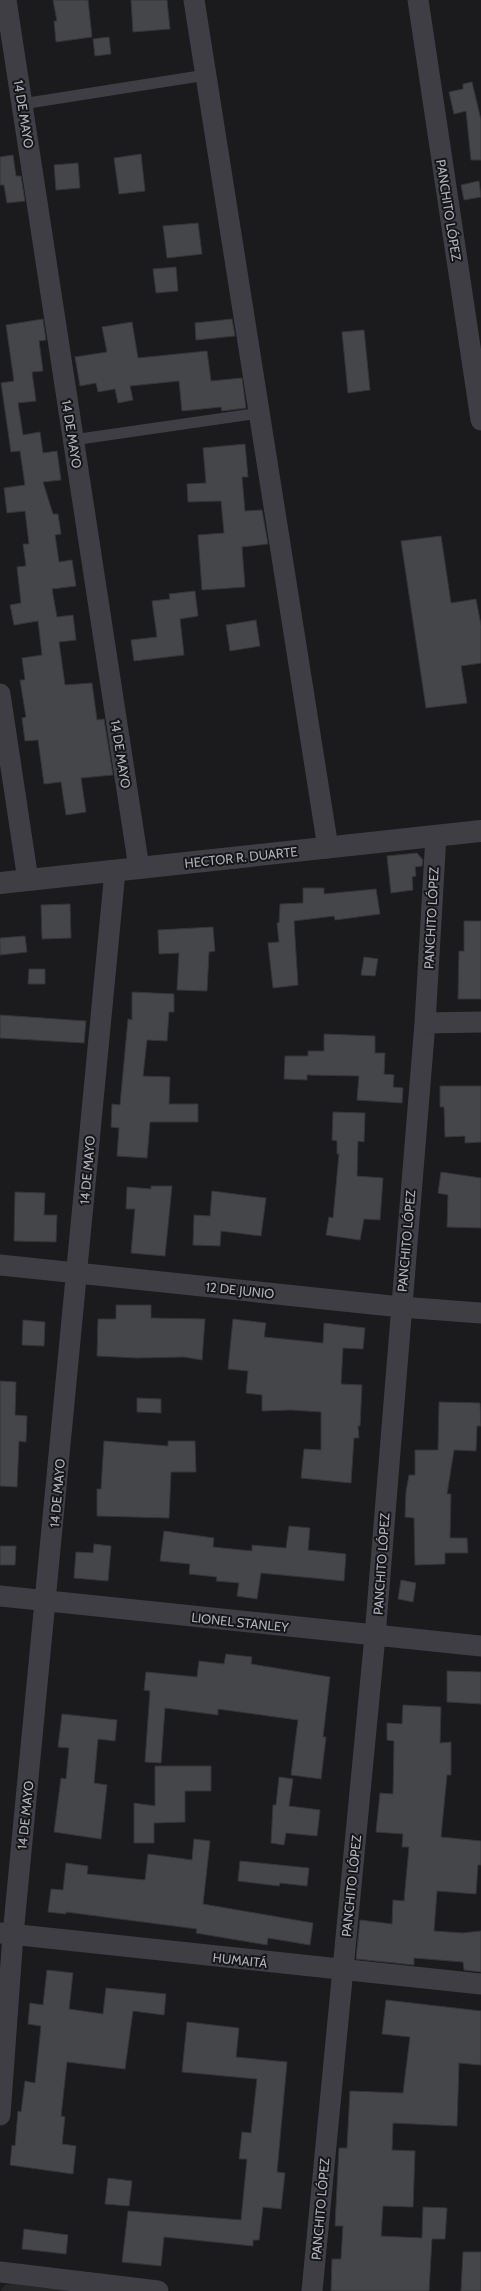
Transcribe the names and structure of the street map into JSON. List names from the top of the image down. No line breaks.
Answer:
{"streets":{"street":["14 DE MAYO","PANCHITO LÓPEZ","HECTOR R. DUARTE","12 DE JUNIO","LIONEL STANLEY","HUMAITÁ"]},"crossings":[["14 DE MAYO","HECTOR R. DUARTE"],["14 DE MAYO","12 DE JUNIO"],["14 DE MAYO","LIONEL STANLEY"],["14 DE MAYO","HUMAITÁ"],["PANCHITO LÓPEZ","HECTOR R. DUARTE"],["PANCHITO LÓPEZ","12 DE JUNIO"],["PANCHITO LÓPEZ","LIONEL STANLEY"],["PANCHITO LÓPEZ","HUMAITÁ"]]}
